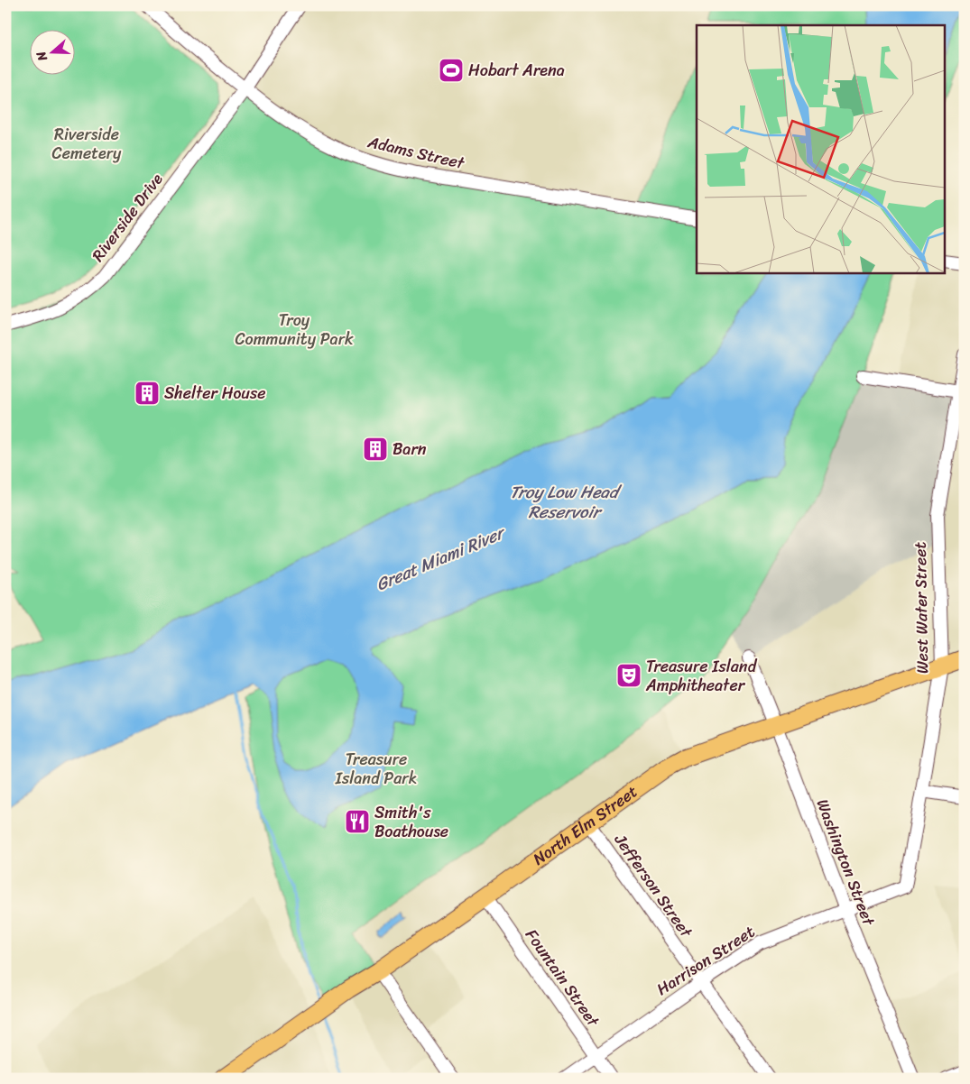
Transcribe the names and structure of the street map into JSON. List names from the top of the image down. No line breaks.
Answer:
{"streets":{"main road":["North Elm Street"],"street":["Adams Street","Riverside Drive","West Water Street","Washington Street","Jefferson Street","Harrison Street","Fountain Street"]},"crossings":[["Adams Street","Riverside Drive"],["West Water Street","North Elm Street"],["West Water Street","Harrison Street"],["North Elm Street","Washington Street"],["North Elm Street","Jefferson Street"],["North Elm Street","Fountain Street"],["Washington Street","Harrison Street"],["Jefferson Street","Harrison Street"],["Harrison Street","Fountain Street"]],"water":["Troy Low Head Reservoir","Great Miami River"],"parks":["Riverside Cemetery","Troy Community Park","Treasure Island Park"],"places":{"sports":["Hobart Arena"],"building":["Shelter House","Barn"],"theatre":["Treasure Island Amphitheater"],"restaurant":["Smith's Boathouse"]},"north":"left"}
